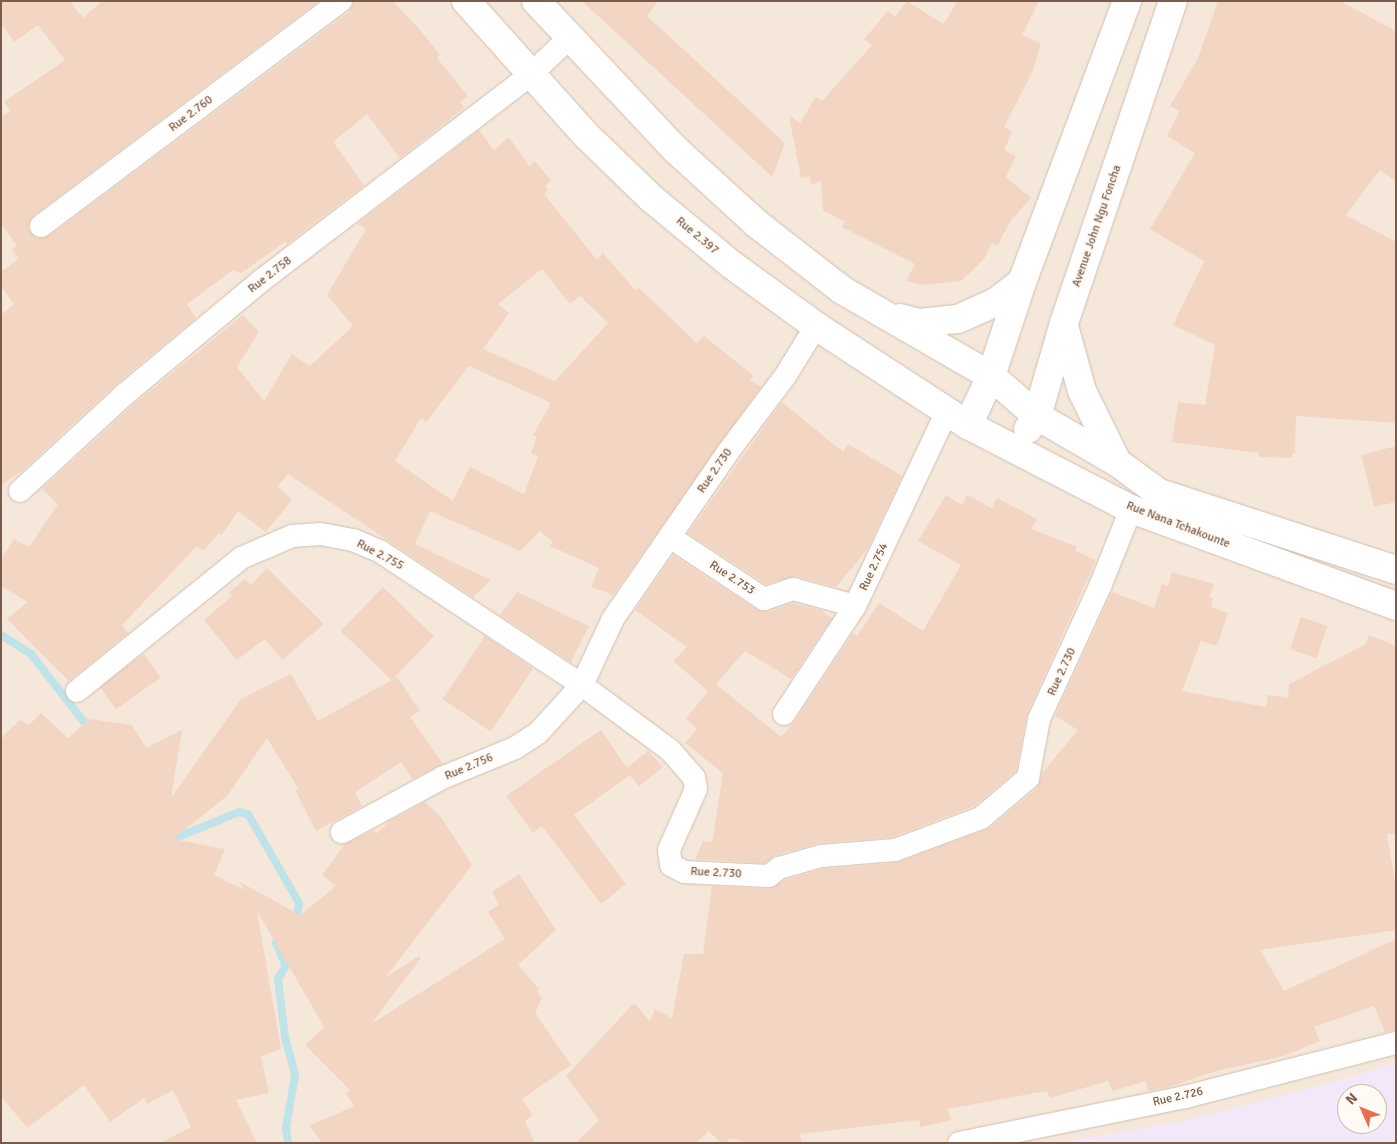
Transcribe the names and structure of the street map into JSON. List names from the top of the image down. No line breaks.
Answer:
{"streets":{"main road":["Avenue John Ngu Foncha","Rue 2.397","Rue Nana Tchakounte"],"street":["Rue 2.760","Rue 2.758","Rue 2.730","Rue 2.755","Rue 2.754","Rue 2.753","Rue 2.756","Rue 2.726"]},"crossings":[["Avenue John Ngu Foncha","Rue Nana Tchakounte"],["Rue 2.397","Rue 2.758"],["Rue 2.397","Rue 2.730"],["Rue 2.397","Rue Nana Tchakounte"],["Rue 2.397","Rue 2.754"],["Rue 2.730","Rue Nana Tchakounte"],["Rue 2.730","Rue 2.755"],["Rue 2.730","Rue 2.753"],["Rue 2.730","Rue 2.756"],["Rue Nana Tchakounte","Rue 2.754"],["Rue 2.755","Rue 2.756"],["Rue 2.754","Rue 2.753"]],"north":"top left"}
